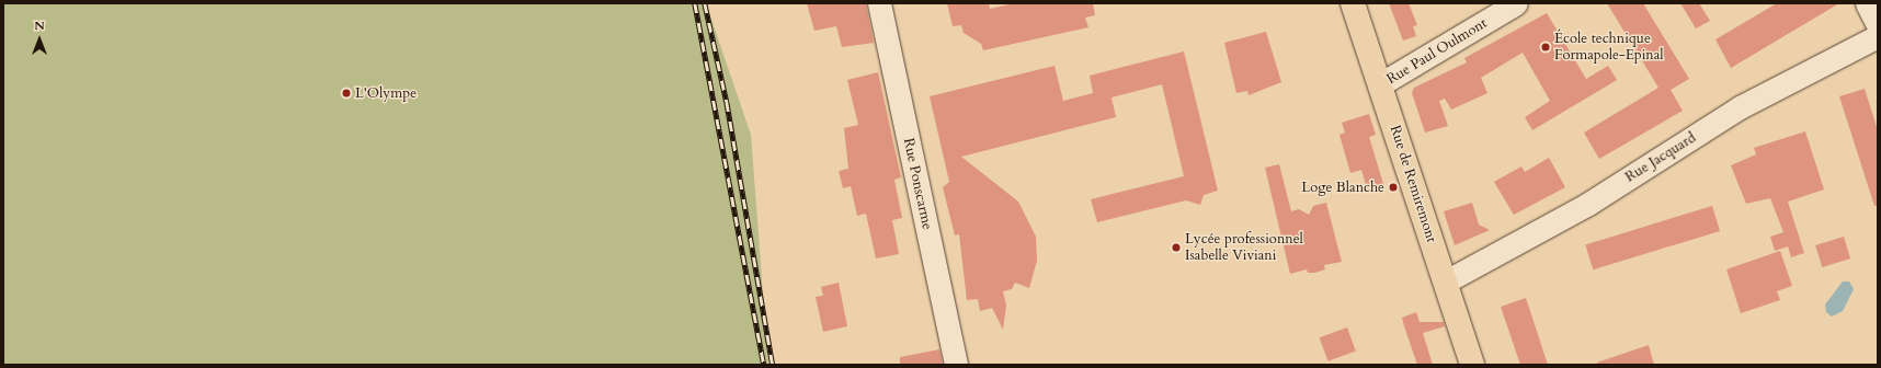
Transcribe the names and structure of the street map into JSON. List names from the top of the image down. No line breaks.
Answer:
{"streets":{"main road":["Rue de Remiremont"],"street":["Rue Paul Oulmont","Rue Jacquard","Rue Ponscarme"]},"crossings":[["Rue Paul Oulmont","Rue de Remiremont"],["Rue Jacquard","Rue de Remiremont"]],"places":["École technique Formapole-Epinal","L'Olympe","Loge Blanche","Lycée professionnel Isabelle Viviani"],"north":"top"}
